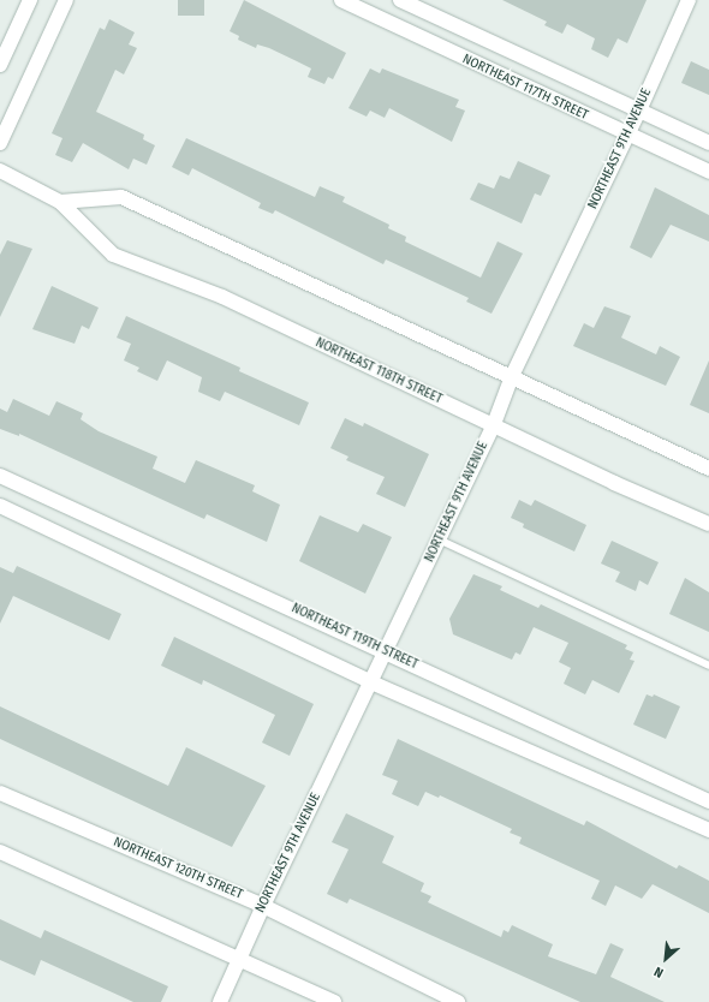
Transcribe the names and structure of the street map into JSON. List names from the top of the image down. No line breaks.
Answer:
{"streets":{"street":["NORTHEAST 117TH STREET","NORTHEAST 9TH AVENUE","NORTHEAST 118TH STREET","NORTHEAST 119TH STREET","NORTHEAST 120TH STREET"]},"crossings":[["NORTHEAST 117TH STREET","NORTHEAST 9TH AVENUE"],["NORTHEAST 9TH AVENUE","NORTHEAST 118TH STREET"],["NORTHEAST 9TH AVENUE","NORTHEAST 119TH STREET"],["NORTHEAST 9TH AVENUE","NORTHEAST 120TH STREET"]],"north":"bottom left"}
